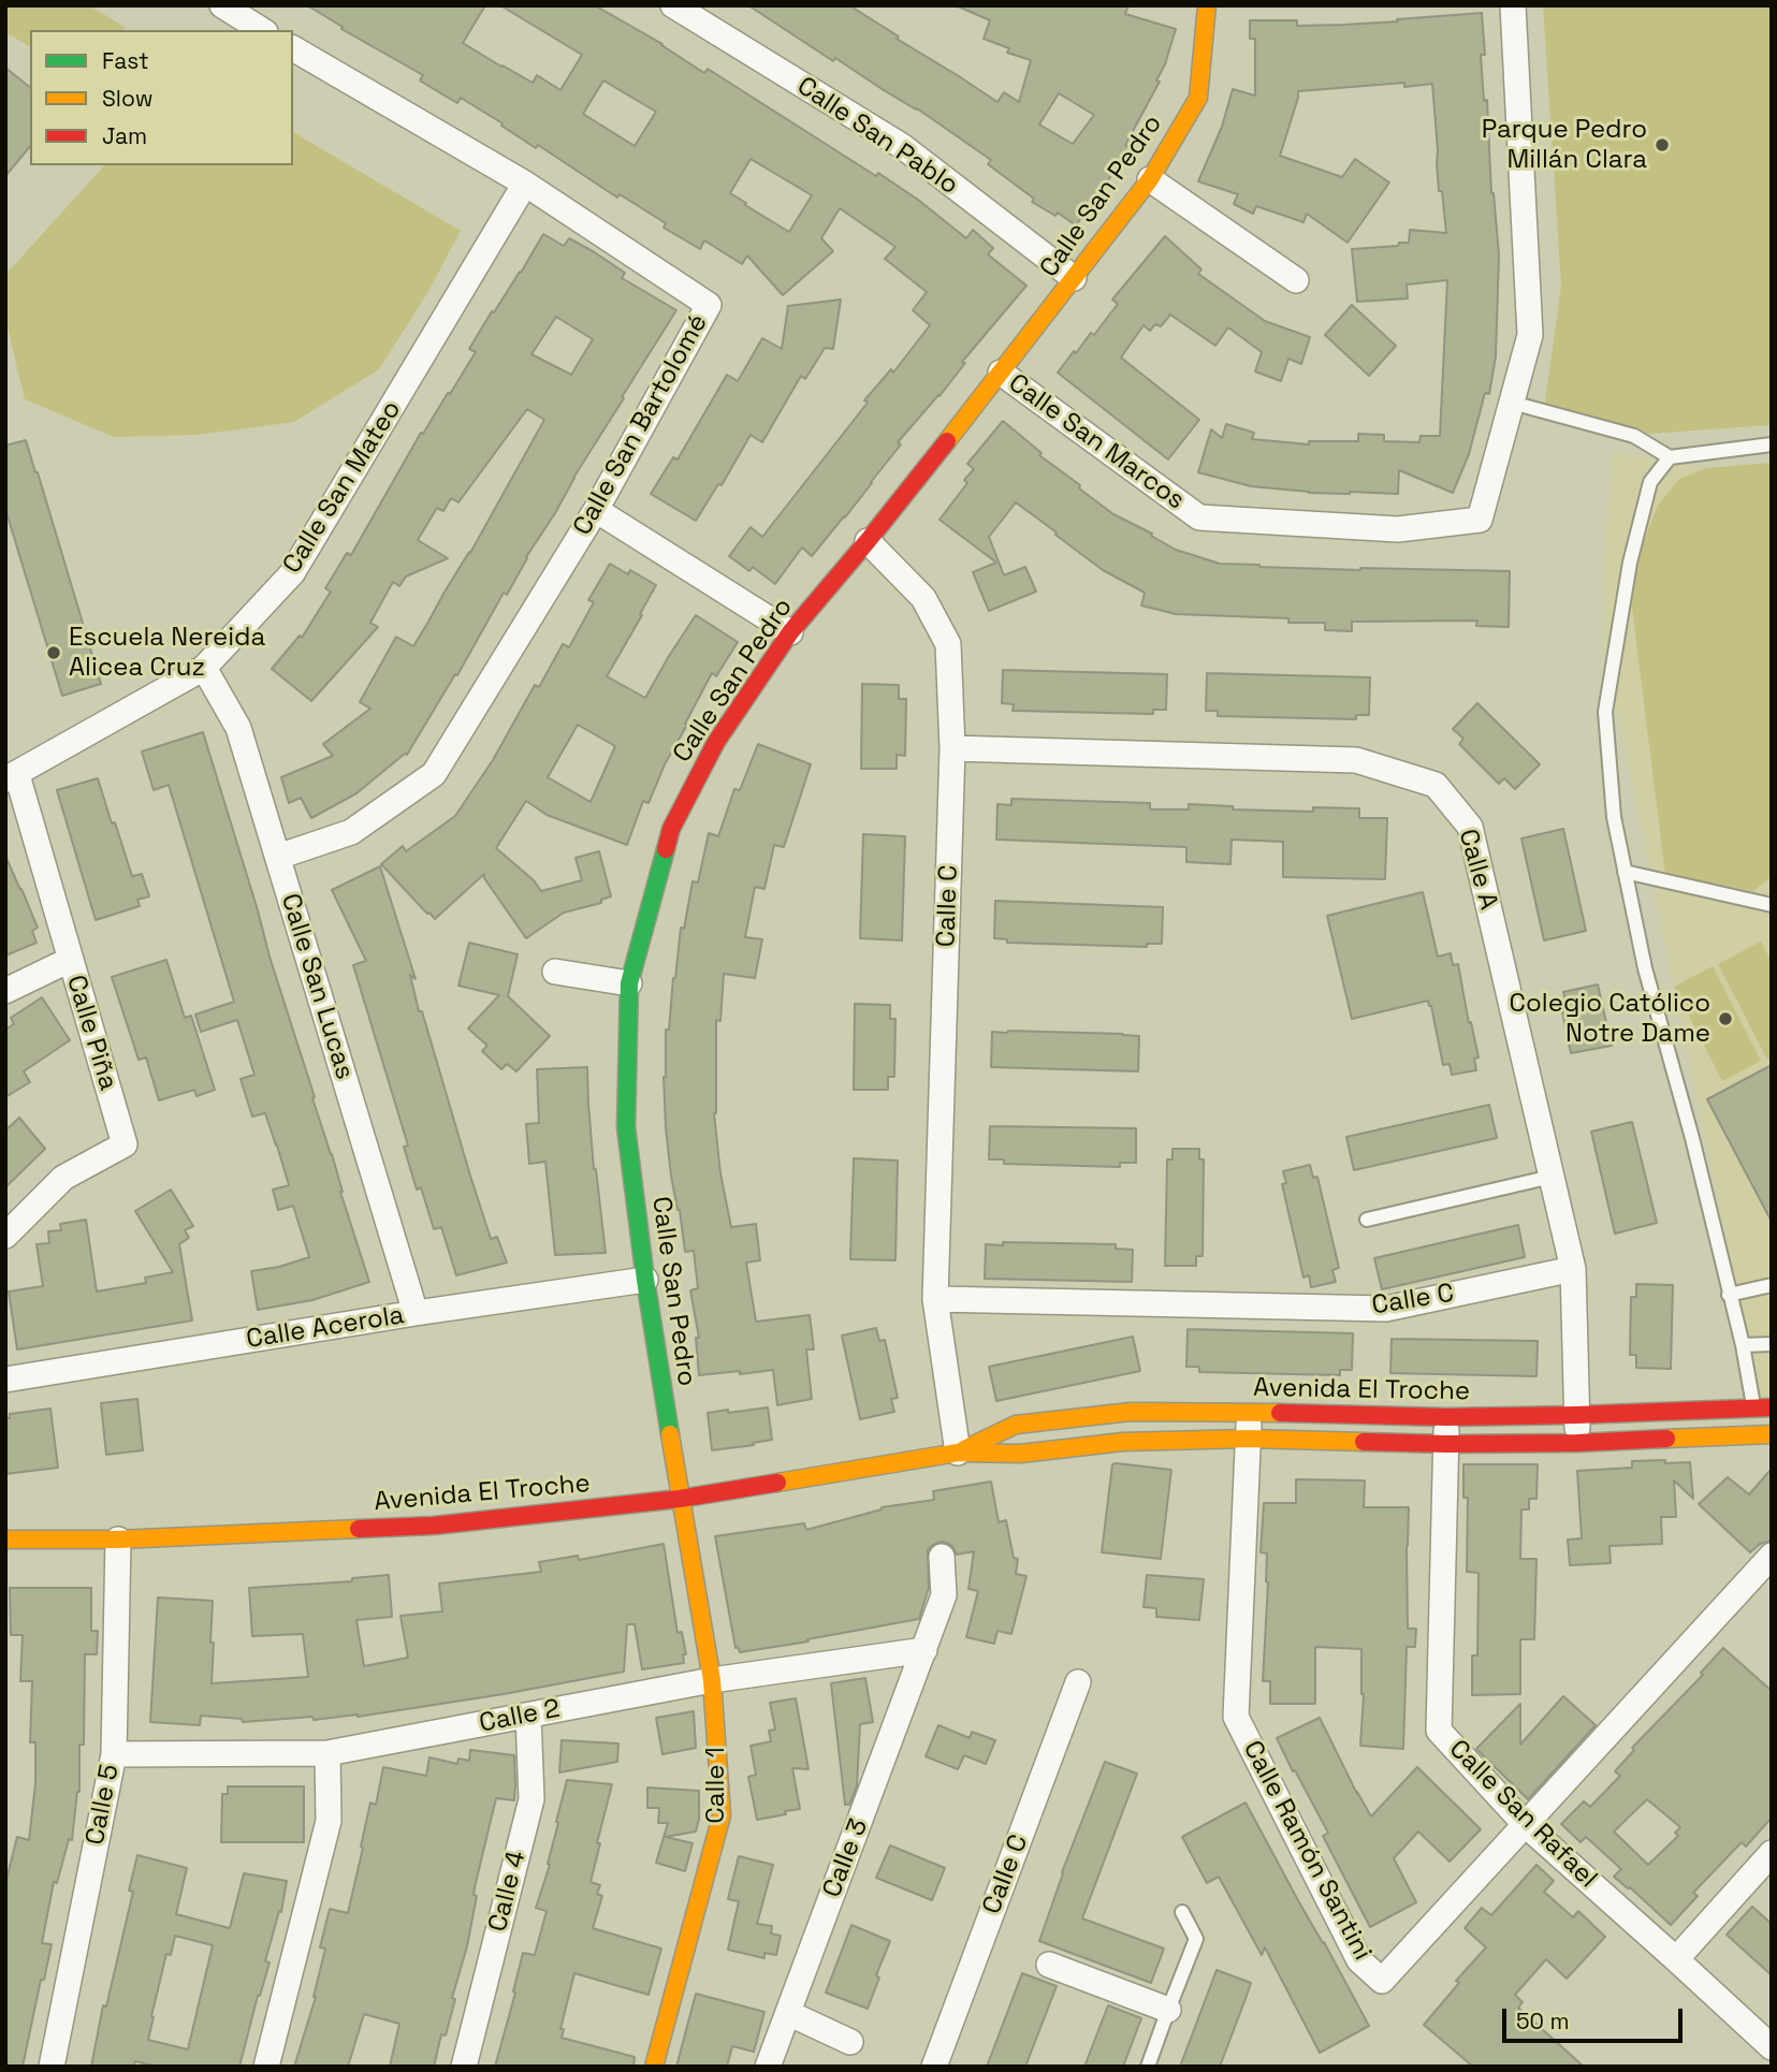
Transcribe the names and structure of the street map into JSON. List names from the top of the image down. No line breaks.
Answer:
{"streets":{"street":["Calle San Pablo","Calle San Pedro","Calle San Bartolomé","Calle San Marcos","Calle San Mateo","Calle A","Calle C","Calle San Lucas","Calle Piña","Calle Acerola","Avenida El Troche","Calle 2","Calle 1","Calle 5","Calle San Rafael","Calle Ramón Santini","Calle 3","Calle 4"]},"crossings":[["Calle San Pablo","Calle San Pedro"],["Calle San Pedro","Calle San Marcos"],["Calle San Pedro","Calle C"],["Calle San Pedro","Calle Acerola"],["Calle San Pedro","Avenida El Troche"],["Calle San Pedro","Calle 1"],["Calle San Bartolomé","Calle San Mateo"],["Calle San Bartolomé","Calle San Lucas"],["Calle San Mateo","Calle San Lucas"],["Calle San Mateo","Calle Piña"],["Calle A","Calle C"],["Calle A","Avenida El Troche"],["Calle C","Avenida El Troche"],["Calle San Lucas","Calle Acerola"],["Avenida El Troche","Calle 1"],["Avenida El Troche","Calle 5"],["Avenida El Troche","Calle San Rafael"],["Avenida El Troche","Calle Ramón Santini"],["Calle 2","Calle 1"],["Calle 2","Calle 5"],["Calle 2","Calle 3"],["Calle 2","Calle 4"],["Calle San Rafael","Calle Ramón Santini"]],"places":["Parque Pedro Millán Clara","Escuela Nereida Alicea Cruz","Colegio Católico Notre Dame"],"legend":["Fast","Slow","Jam"],"scale_bar":"50 m"}
